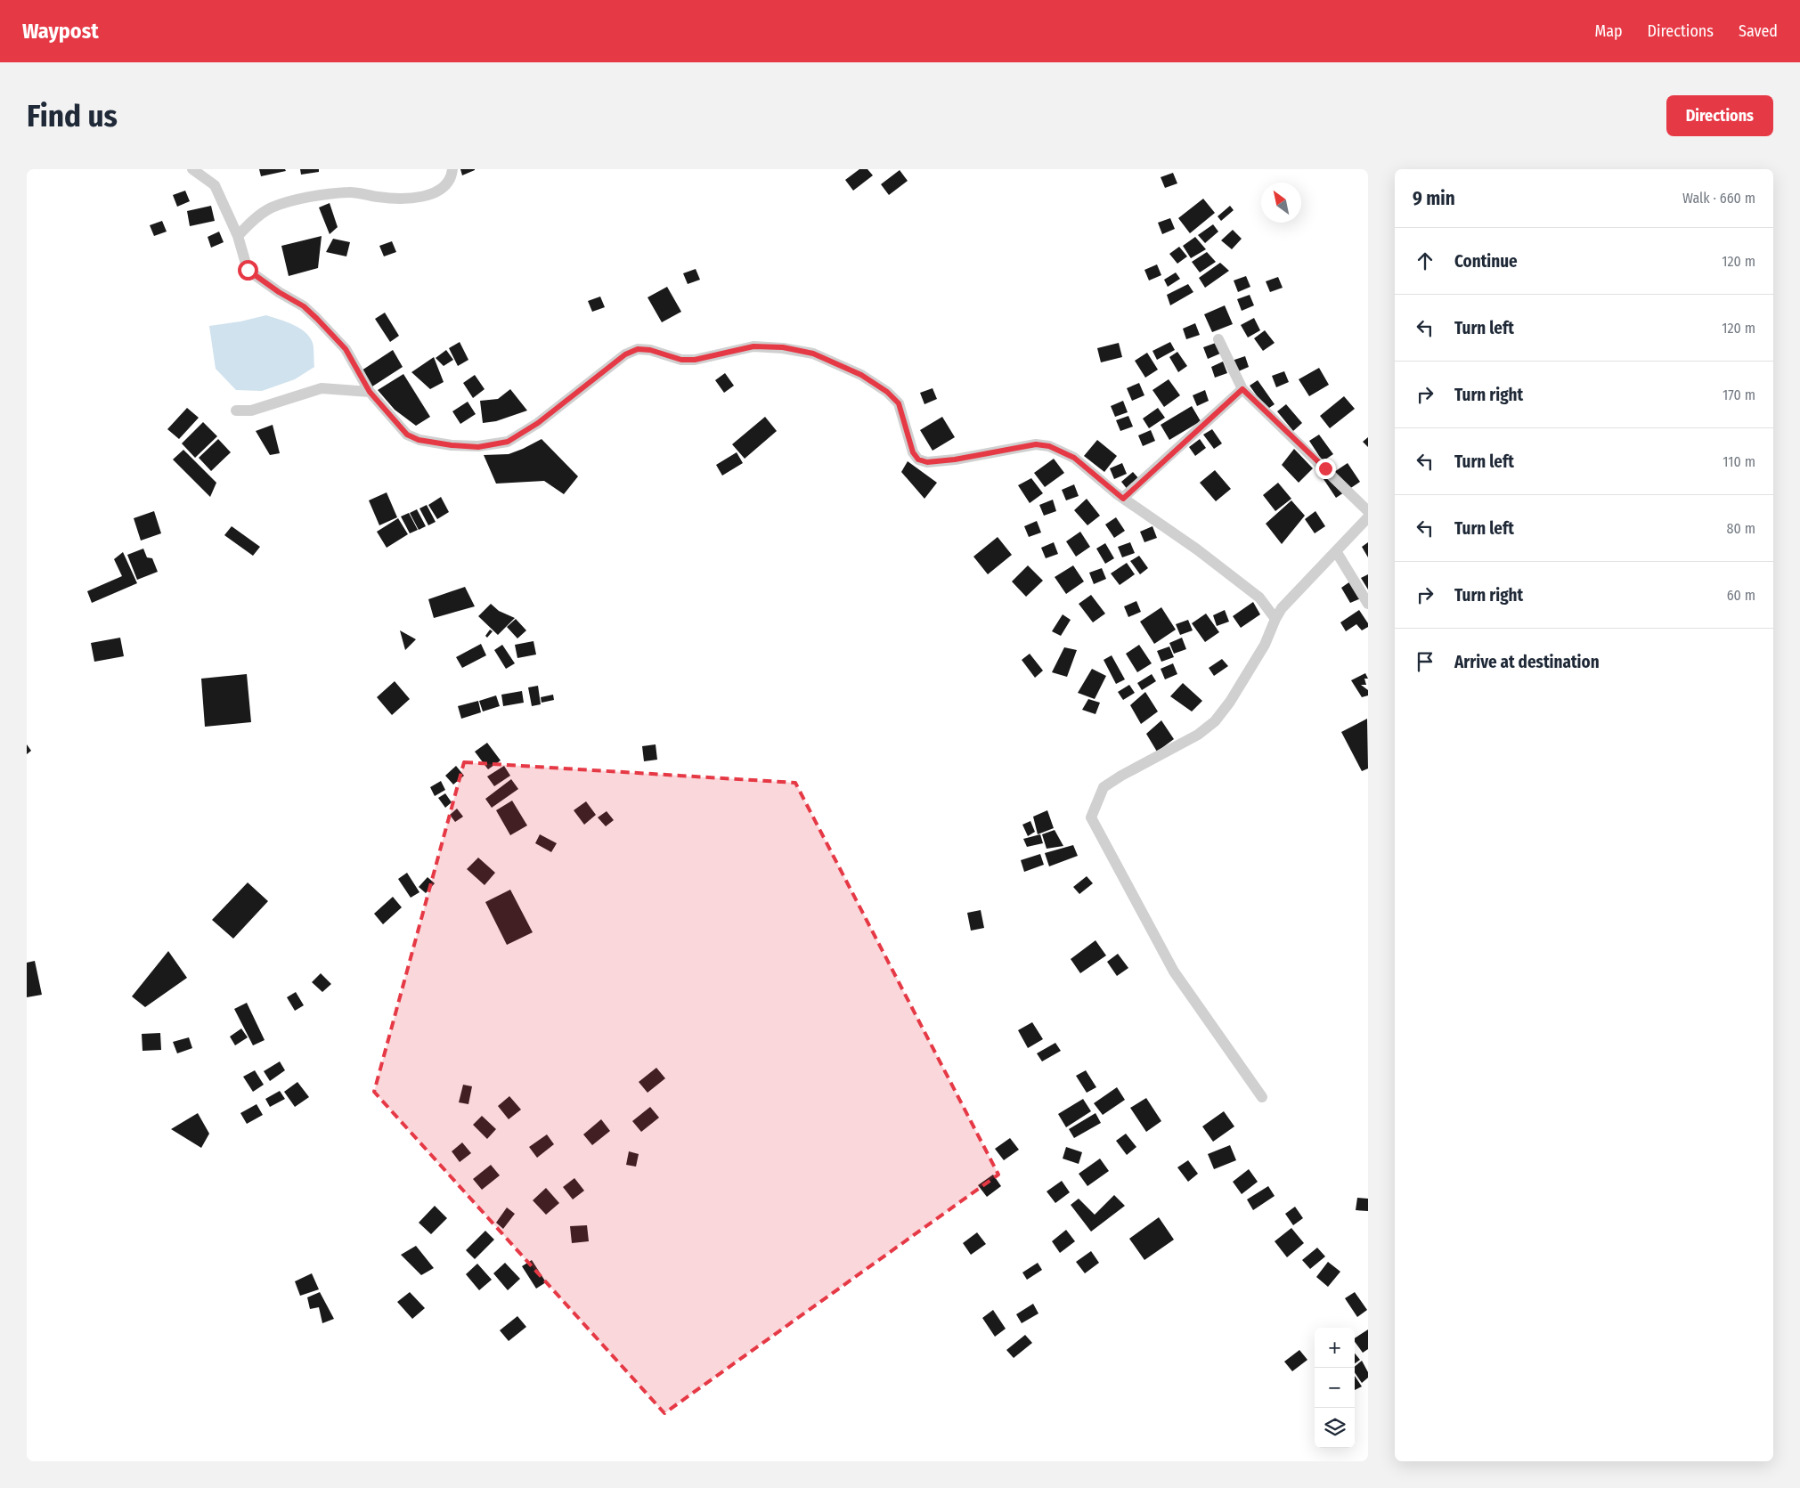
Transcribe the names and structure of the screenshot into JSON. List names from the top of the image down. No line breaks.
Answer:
{"north":"top left","page":{"header":"Waypost","nav":["Map","Directions","Saved"],"buttons":"Directions","title":"Find us","heading":["9 min","Walk · 660 m"],"list":[["Continue","120 m"],["Turn left","120 m"],["Turn right","170 m"],["Turn left","110 m"],["Turn left","80 m"],["Turn right","60 m"],"Arrive at destination"],"map_buttons":["+","−"]}}
